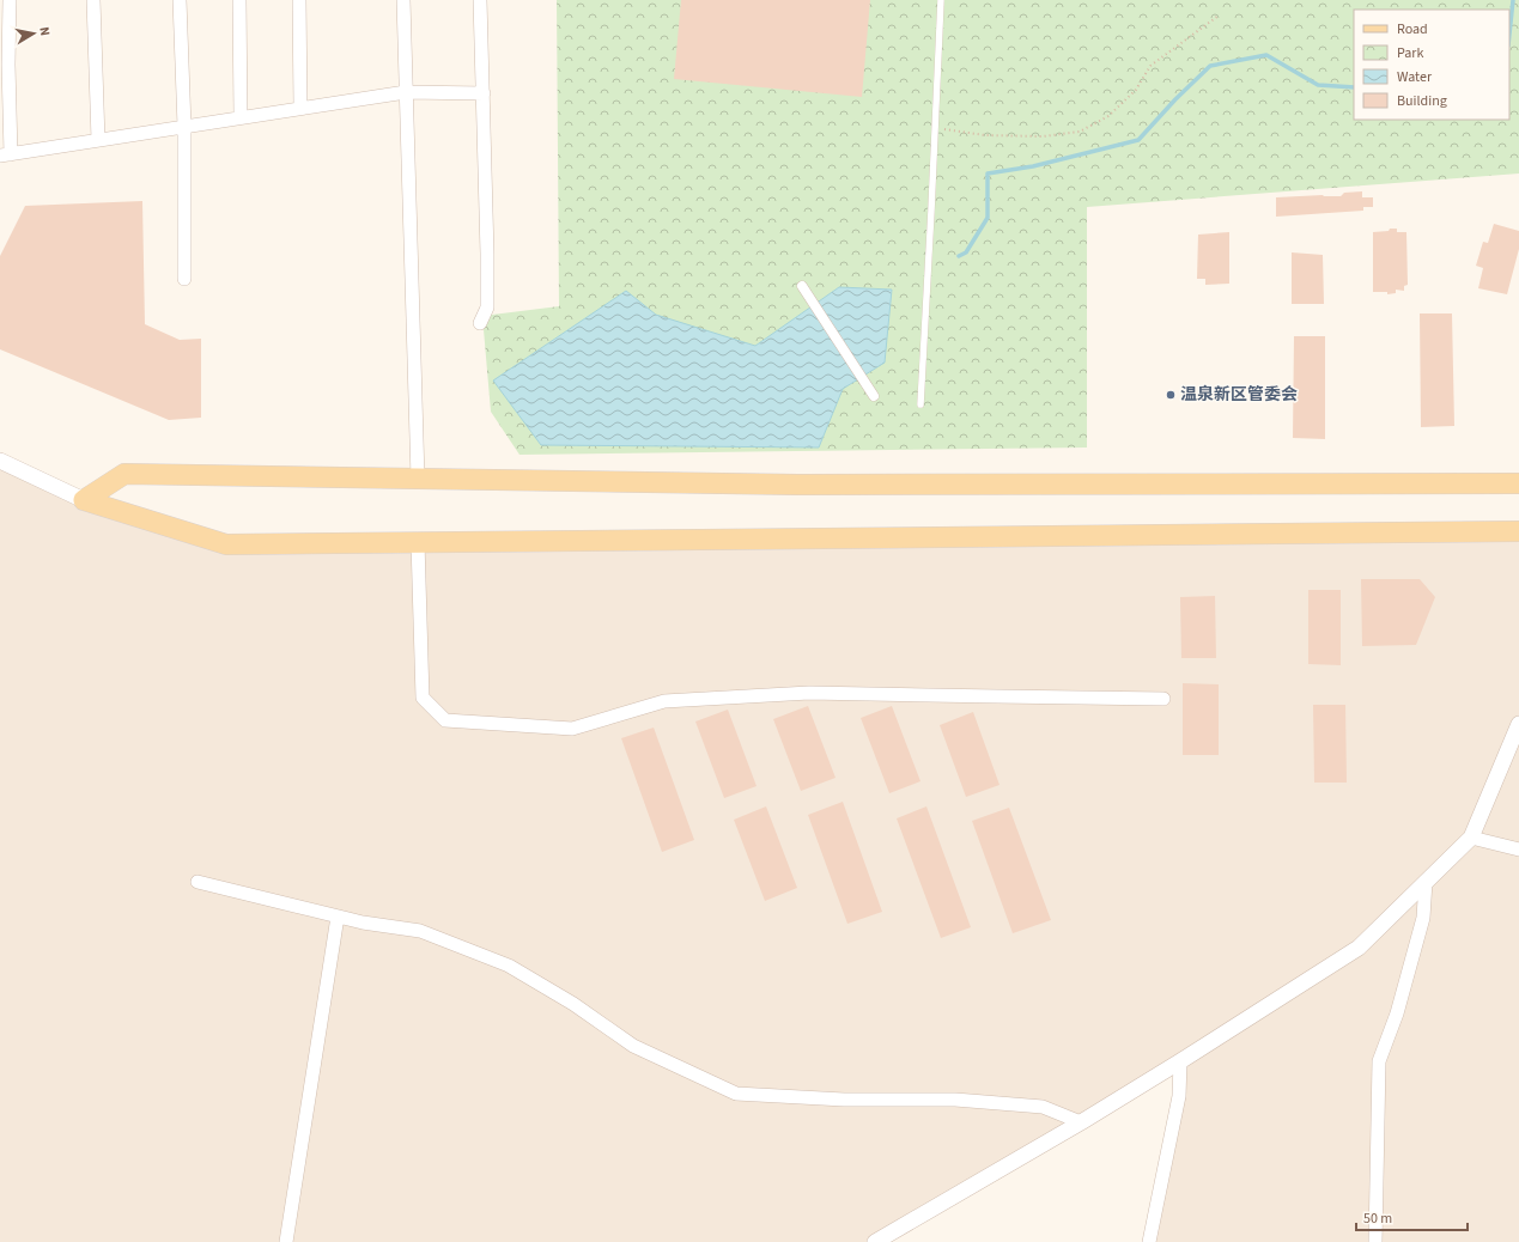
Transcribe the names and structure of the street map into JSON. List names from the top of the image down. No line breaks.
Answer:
{"places":["温泉新区管委会"],"legend":["Road","Park","Water","Building"],"scale_bar":"50 m","north":"right"}
